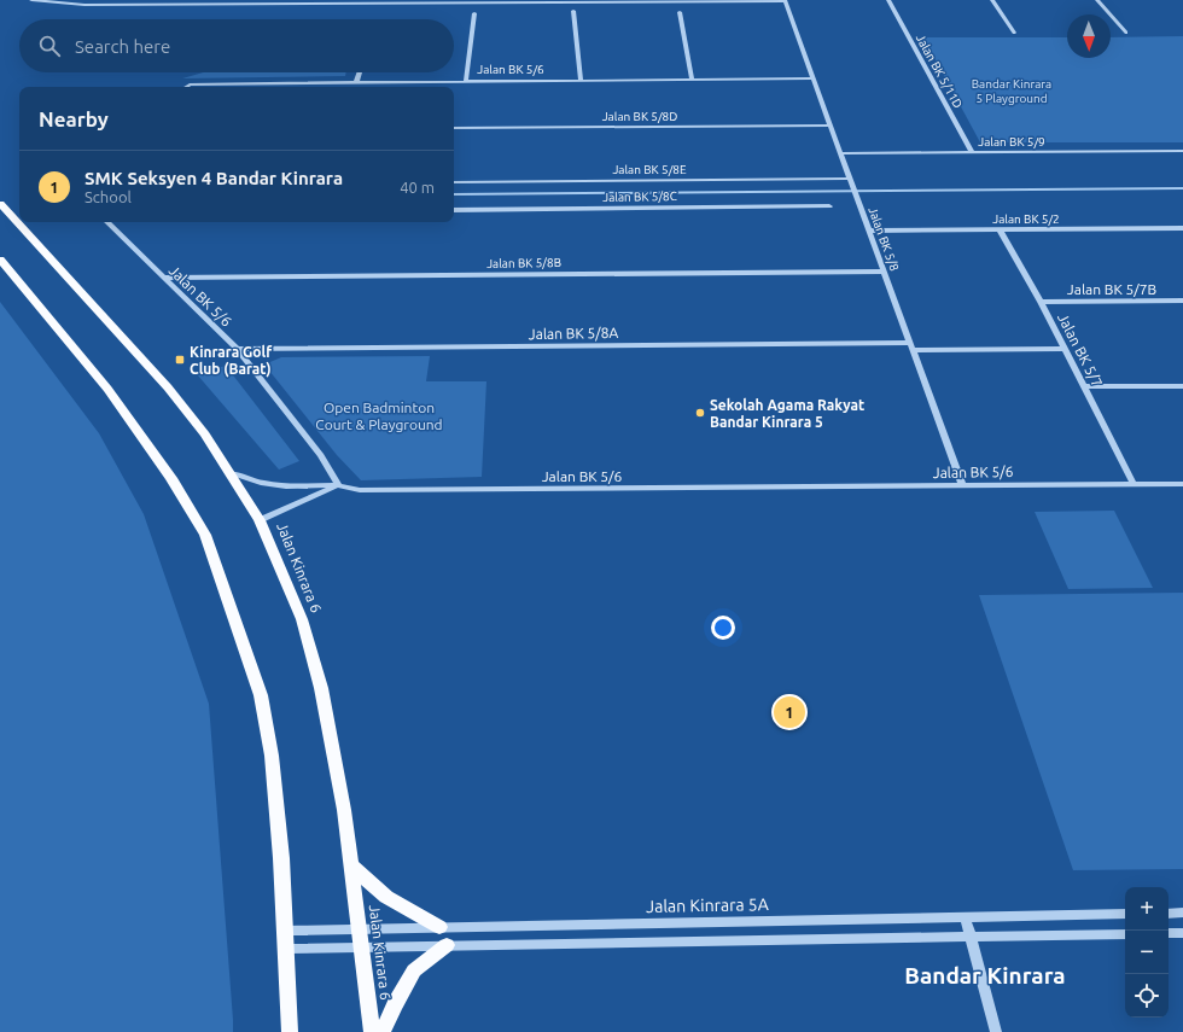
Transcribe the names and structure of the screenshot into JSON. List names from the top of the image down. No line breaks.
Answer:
{"streets":{"main road":["Jalan Kinrara 6"],"street":["Jalan BK 5/6","Jalan BK 5/11D","Jalan BK 5/8D","Jalan BK 5/9","Jalan BK 5/8E","Jalan BK 5/8C","Jalan BK 5/2","Jalan BK 5/8","Jalan BK 5/8B","Jalan BK 5/7B","Jalan BK 5/8A","Jalan BK 5/7","Jalan Kinrara 5A"]},"crossings":[["Jalan BK 5/6","Jalan BK 5/8"],["Jalan BK 5/6","Jalan BK 5/8B"],["Jalan BK 5/6","Jalan BK 5/8A"],["Jalan BK 5/6","Jalan BK 5/7"],["Jalan BK 5/11D","Jalan BK 5/9"],["Jalan BK 5/8D","Jalan BK 5/8"],["Jalan BK 5/9","Jalan BK 5/8"],["Jalan BK 5/8E","Jalan BK 5/8"],["Jalan BK 5/2","Jalan BK 5/8"],["Jalan BK 5/2","Jalan BK 5/7"],["Jalan BK 5/8","Jalan BK 5/8B"],["Jalan BK 5/8","Jalan BK 5/8A"],["Jalan BK 5/7B","Jalan BK 5/7"],["Jalan BK 5/8A","Jalan BK 5/7"],["Jalan Kinrara 6","Jalan Kinrara 5A"]],"districts":["Bandar Kinrara"],"parks":["Bandar Kinrara 5 Playground","Open Badminton Court & Playground"],"places":{"transit":["Kinrara Golf Club (Barat)"],"other":["Sekolah Agama Rakyat Bandar Kinrara 5"]},"north":"bottom","page":{"search":"Search here","heading":"Nearby","list":[{"mark":"1","name":"SMK Seksyen 4 Bandar Kinrara","note":"School","value":"40 m"}],"pins":"1","map_buttons":["+","−"]}}
